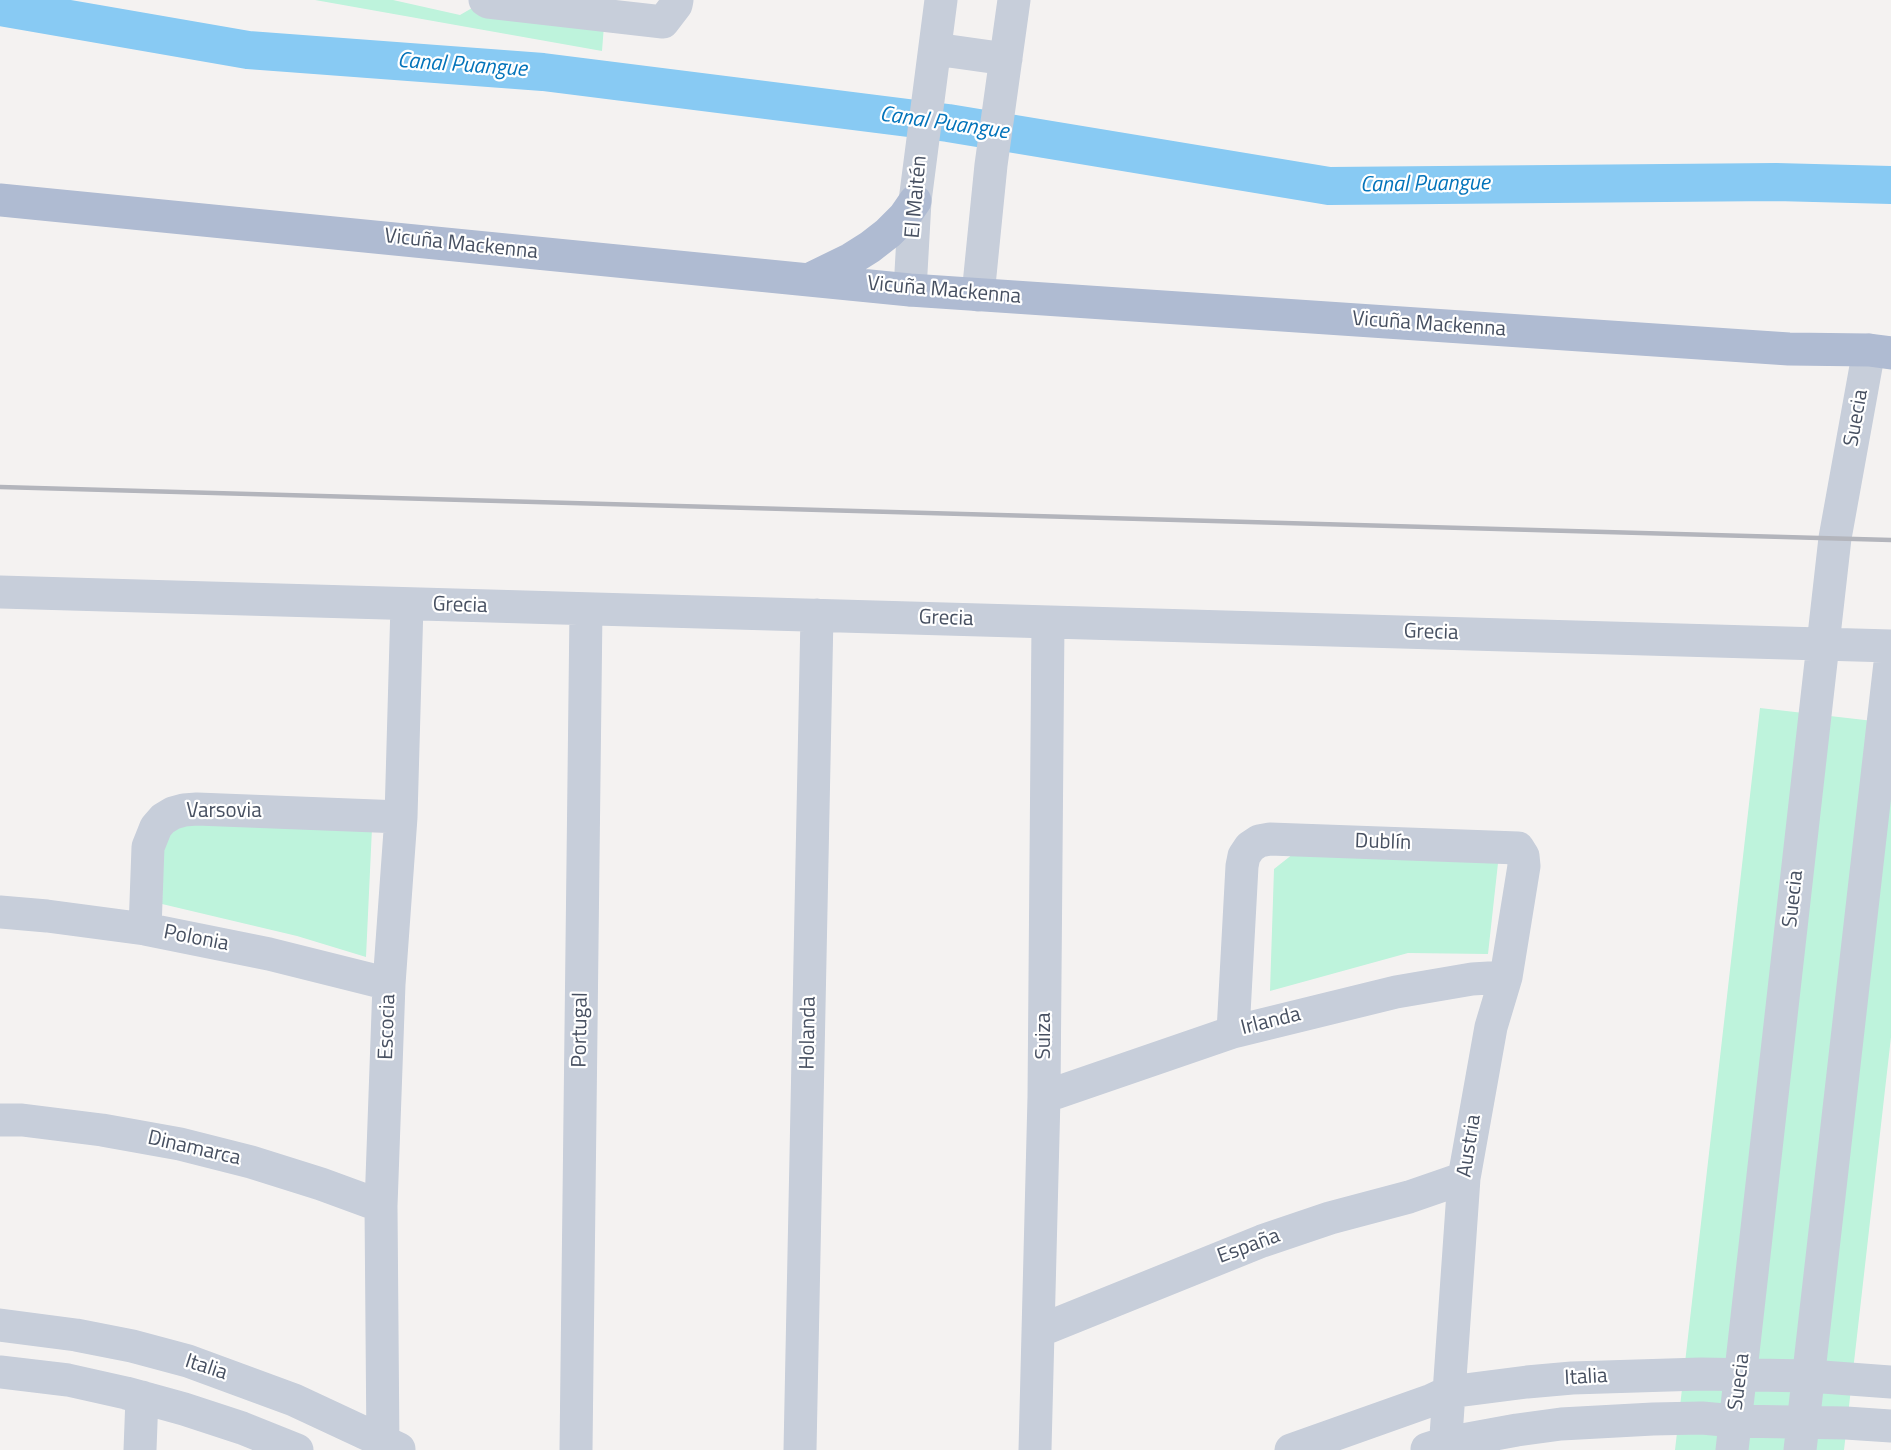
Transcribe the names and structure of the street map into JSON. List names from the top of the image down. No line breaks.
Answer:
{"streets":{"main road":["Vicuña Mackenna"],"street":["El Maitén","Suecia","Grecia","Varsovia","Dublín","Polonia","Irlanda","Escocia","Portugal","Holanda","Suiza","Austria","Dinamarca","España","Italia"]},"crossings":[["El Maitén","Vicuña Mackenna"],["Vicuña Mackenna","Suecia"],["Suecia","Grecia"],["Suecia","Italia"],["Grecia","Escocia"],["Grecia","Portugal"],["Grecia","Holanda"],["Grecia","Suiza"],["Varsovia","Polonia"],["Varsovia","Escocia"],["Dublín","Irlanda"],["Dublín","Austria"],["Polonia","Escocia"],["Irlanda","Suiza"],["Irlanda","Austria"],["Escocia","Dinamarca"],["Escocia","Italia"],["Suiza","España"],["Austria","España"],["Austria","Italia"]],"water":["Canal Puangue"]}
